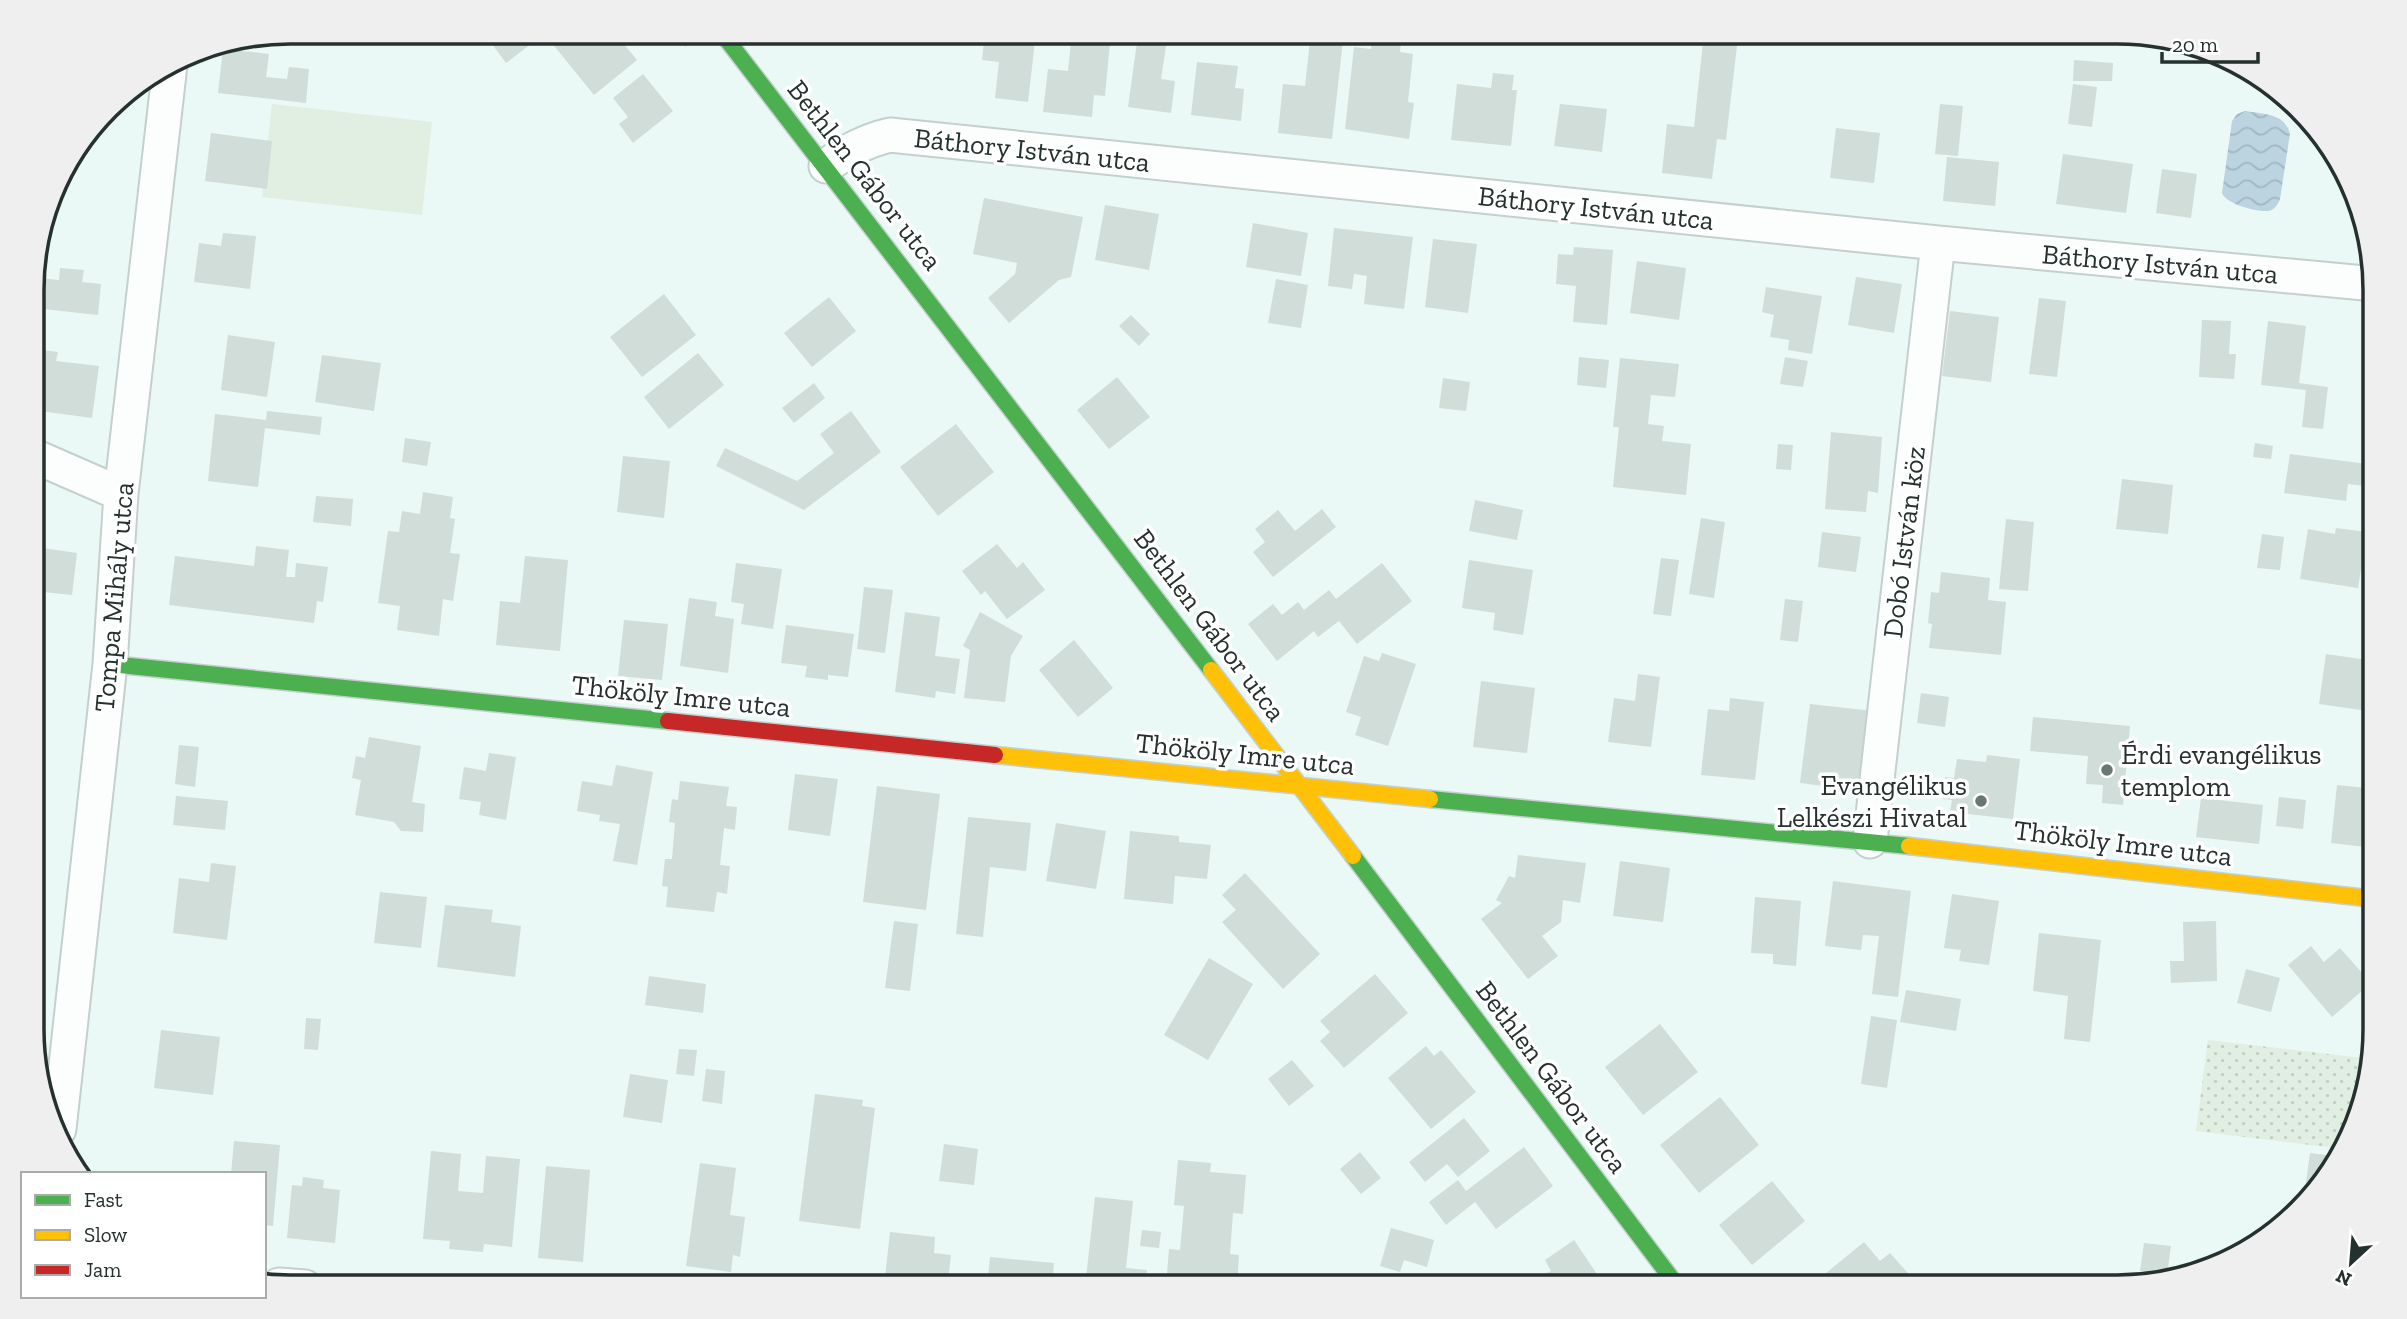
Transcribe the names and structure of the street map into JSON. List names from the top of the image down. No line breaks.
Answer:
{"streets":{"street":["Báthory István utca","Bethlen Gábor utca","Dobó István köz","Tompa Mihály utca","Thököly Imre utca"]},"crossings":[["Báthory István utca","Bethlen Gábor utca"],["Báthory István utca","Dobó István köz"],["Bethlen Gábor utca","Thököly Imre utca"],["Dobó István köz","Thököly Imre utca"],["Tompa Mihály utca","Thököly Imre utca"]],"places":["Érdi evangélikus templom","Evangélikus Lelkészi Hivatal"],"legend":["Fast","Slow","Jam"],"scale_bar":"20 m","north":"bottom left"}
